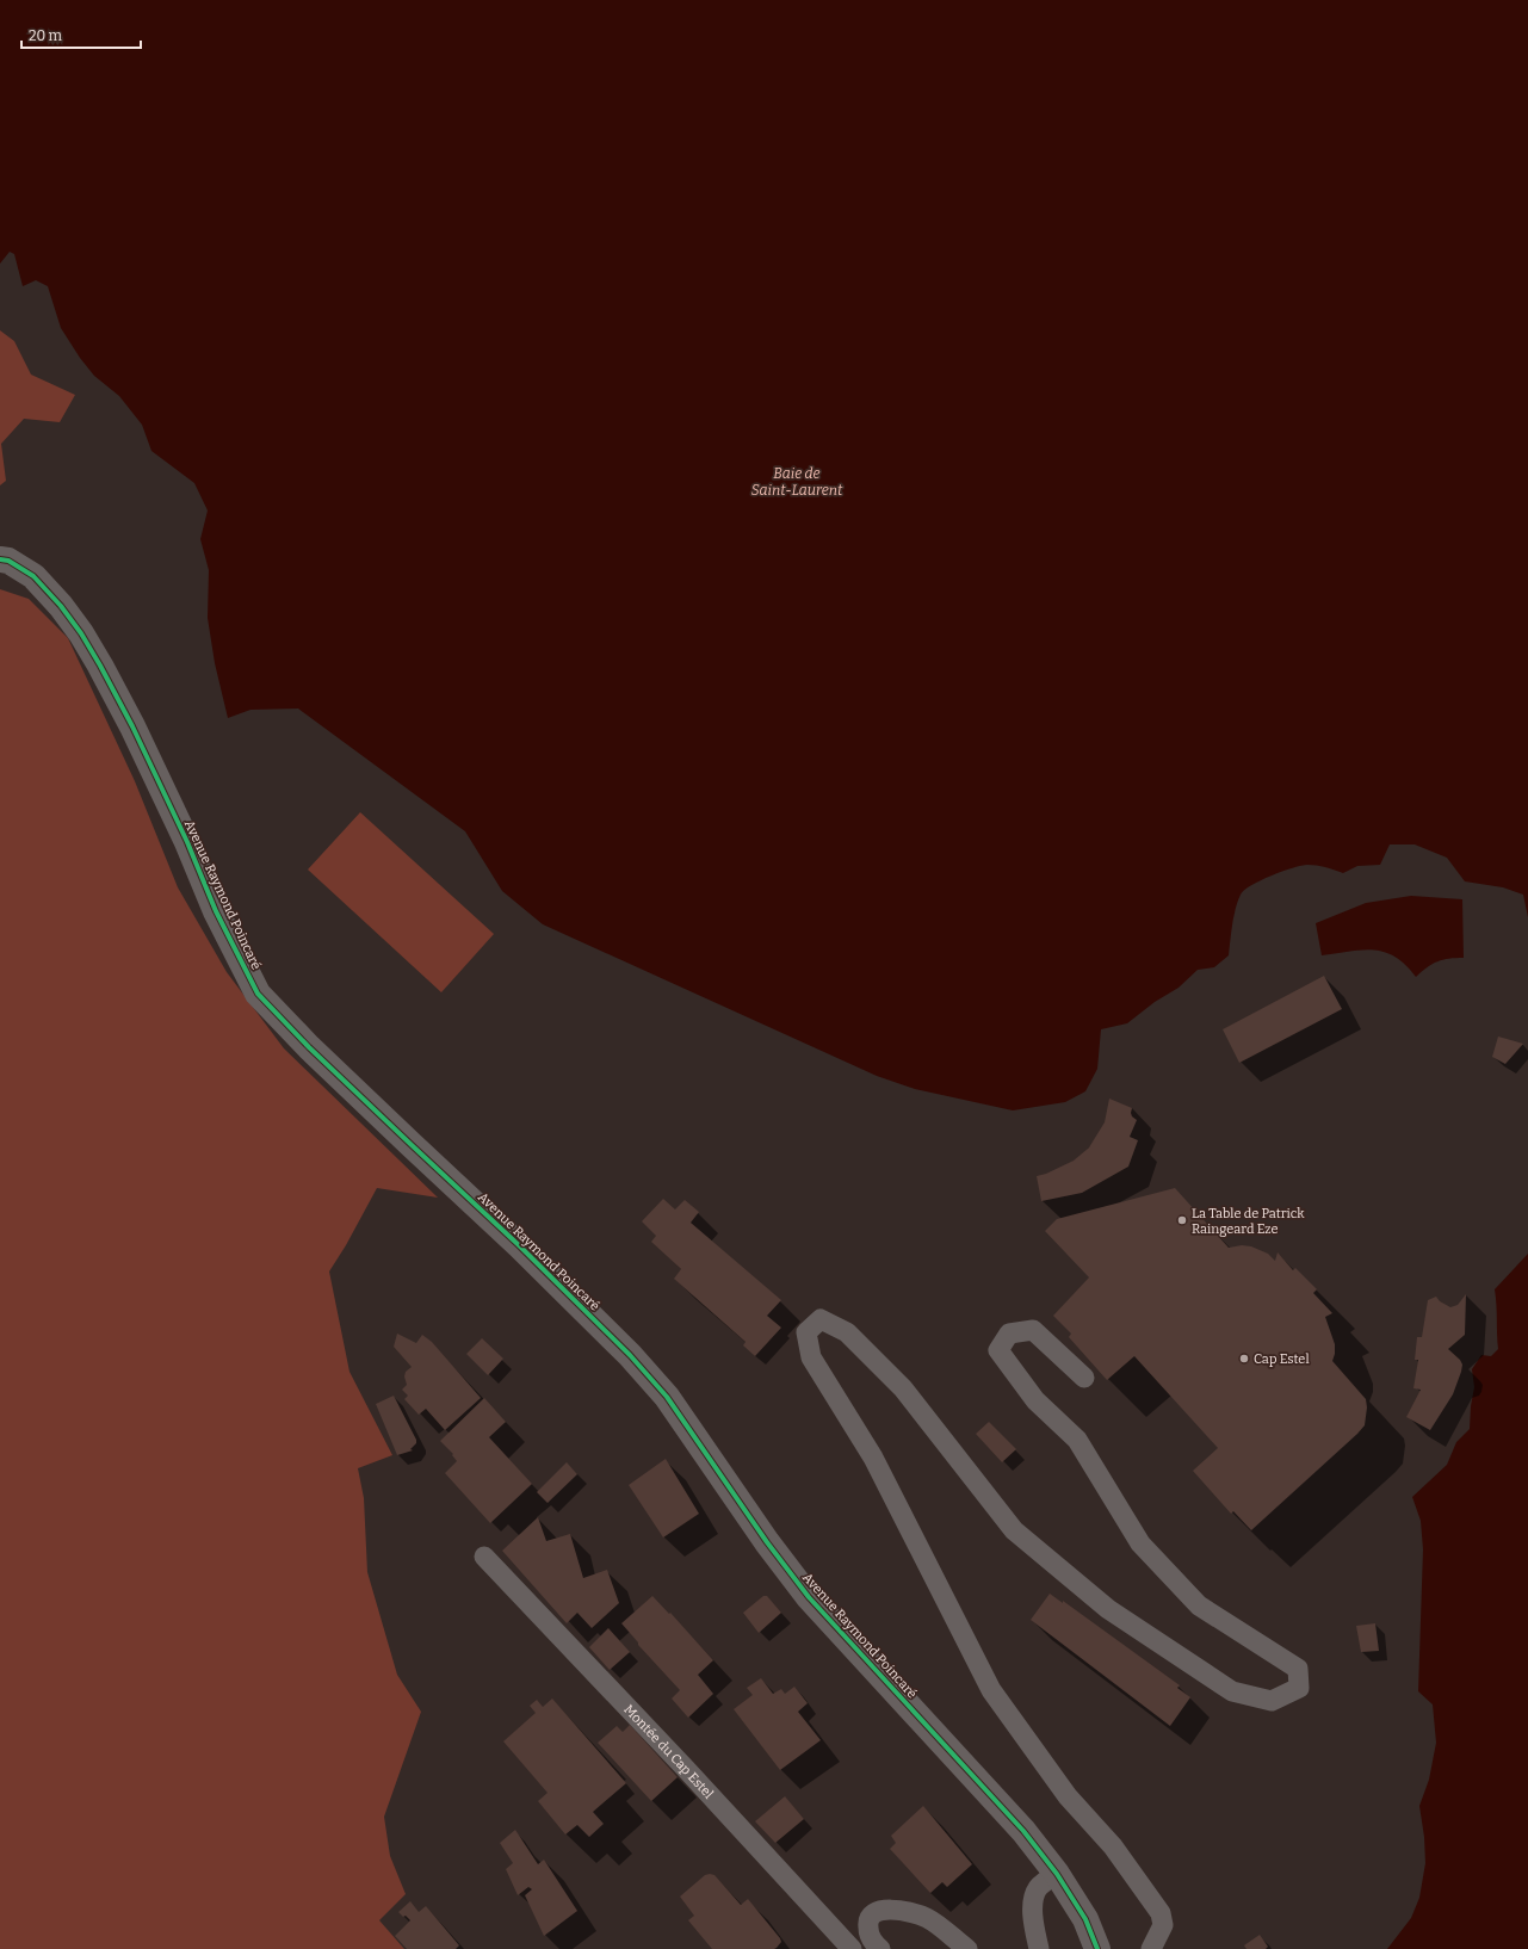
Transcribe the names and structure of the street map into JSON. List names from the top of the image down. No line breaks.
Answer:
{"streets":{"street":["Avenue Raymond Poincaré"],"lane":["Montée du Cap Estel"]},"water":["Baie de Saint-Laurent"],"places":["La Table de Patrick Raingeard Eze","Cap Estel"],"scale_bar":"20 m"}
